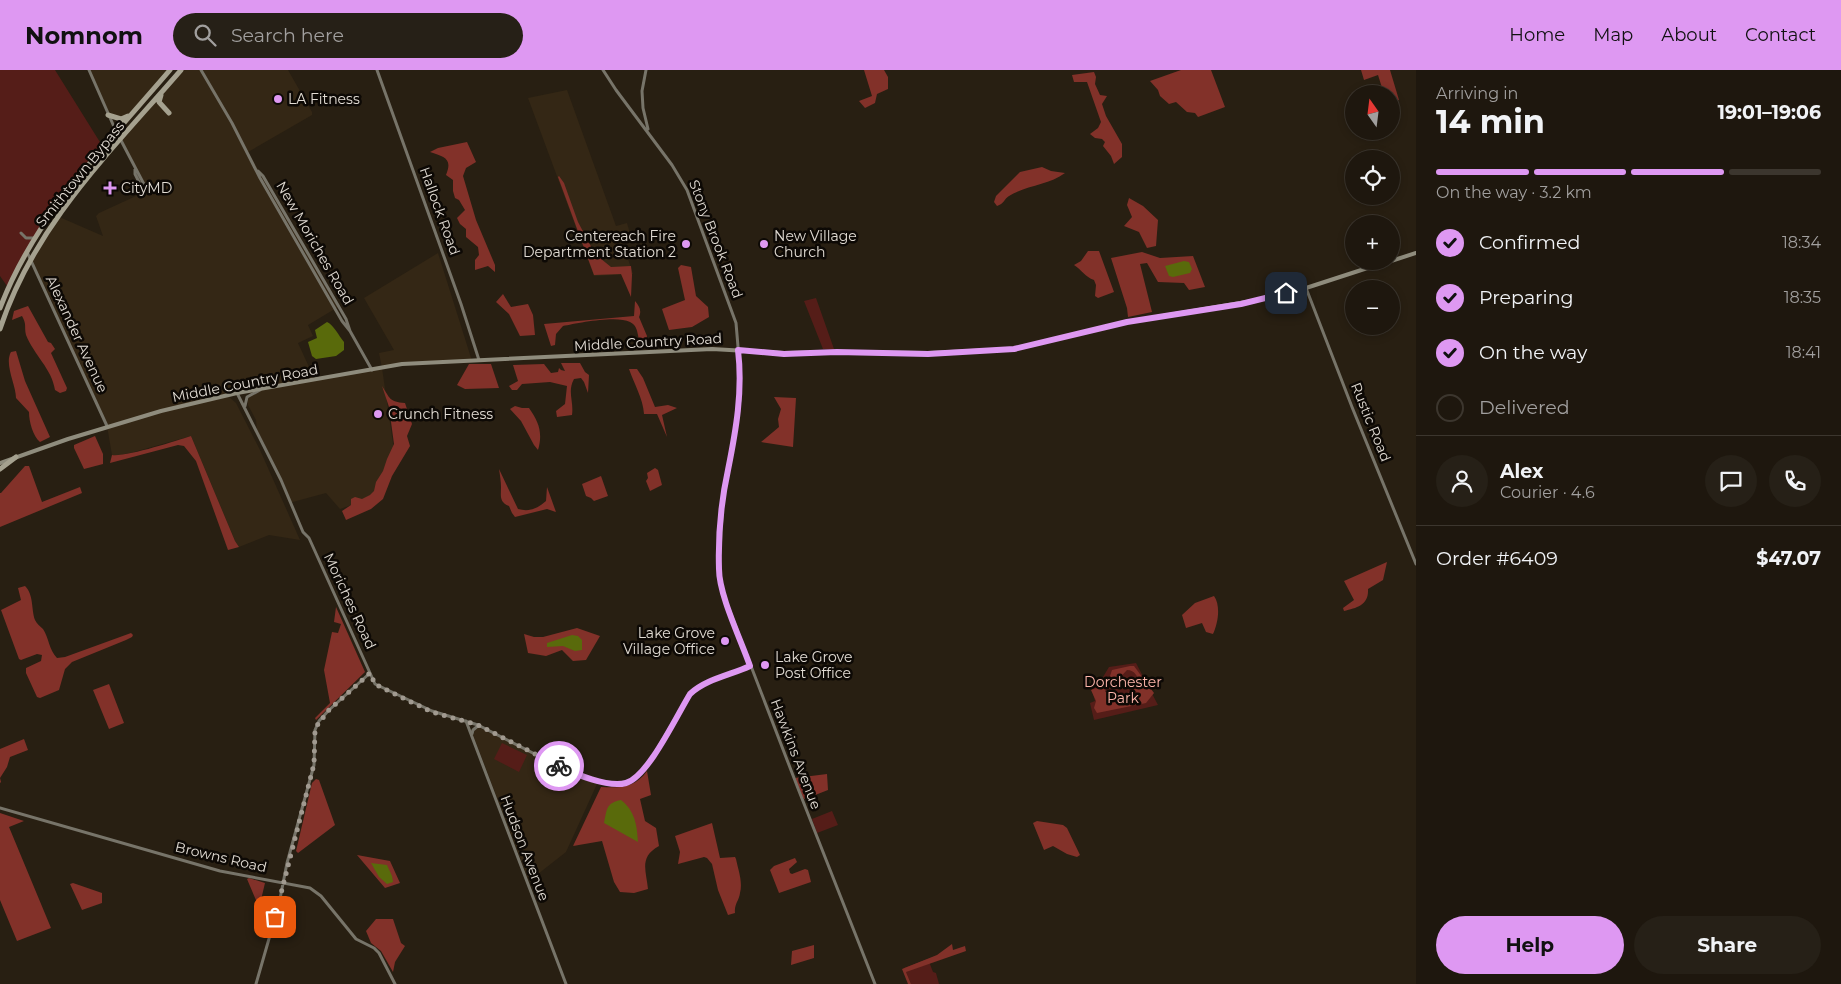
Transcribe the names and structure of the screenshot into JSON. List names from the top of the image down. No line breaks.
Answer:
{"streets":{"highway":["Smithtown Bypass"],"main road":["Middle Country Road"],"street":["Hallock Road","Stony Brook Road","New Moriches Road","Alexander Avenue","Rustic Road","Moriches Road","Hawkins Avenue","Hudson Avenue","Browns Road"]},"crossings":[["Smithtown Bypass","Alexander Avenue"],["Hallock Road","Middle Country Road"],["Stony Brook Road","Middle Country Road"],["Stony Brook Road","Hawkins Avenue"],["New Moriches Road","Middle Country Road"],["Alexander Avenue","Middle Country Road"],["Middle Country Road","Rustic Road"],["Middle Country Road","Moriches Road"],["Middle Country Road","Hawkins Avenue"],["Moriches Road","Hawkins Avenue"],["Moriches Road","Hudson Avenue"]],"parks":["Dorchester Park"],"places":{"other":["LA Fitness","Centereach Fire Department Station 2","New Village Church","Crunch Fitness","Lake Grove Village Office","Lake Grove Post Office"],"health":["CityMD"]},"north":"top","page":{"header":"Nomnom","search":"Search here","nav":["Home","Map","About","Contact"],"heading":["14 min","Arriving in","19:01–19:06"],"panel":["Alex","Courier · 4.6","Order #6409","$47.07"],"map_buttons":["+","−"],"bar":"On the way · 3.2 km","list":[["Confirmed","18:34"],["Preparing","18:35"],["On the way","18:41"],"Delivered"],"buttons":["Help","Share"]}}
